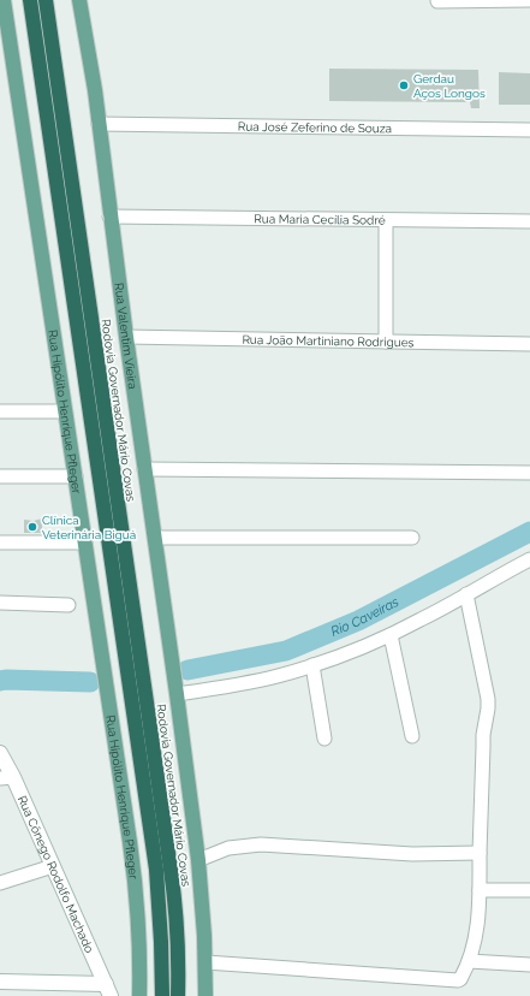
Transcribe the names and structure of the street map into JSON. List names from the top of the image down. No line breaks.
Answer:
{"streets":{"highway":["Rodovia Governador Mário Covas"],"main road":["Rua Valentim Vieira","Rua Hipólito Henrique Pfleger","Rua Cônego Rodolfo Machado"],"street":["Rua José Zeferino de Souza","Rua Maria Cecília Sodré","Rua João Martiniano Rodrigues"]},"crossings":[["Rua José Zeferino de Souza","Rua Valentim Vieira"],["Rua Maria Cecília Sodré","Rua Valentim Vieira"],["Rua Valentim Vieira","Rua João Martiniano Rodrigues"]],"water":["Rio Caveiras"],"places":["Gerdau Aços Longos","Clínica Veterinária Biguá"]}
